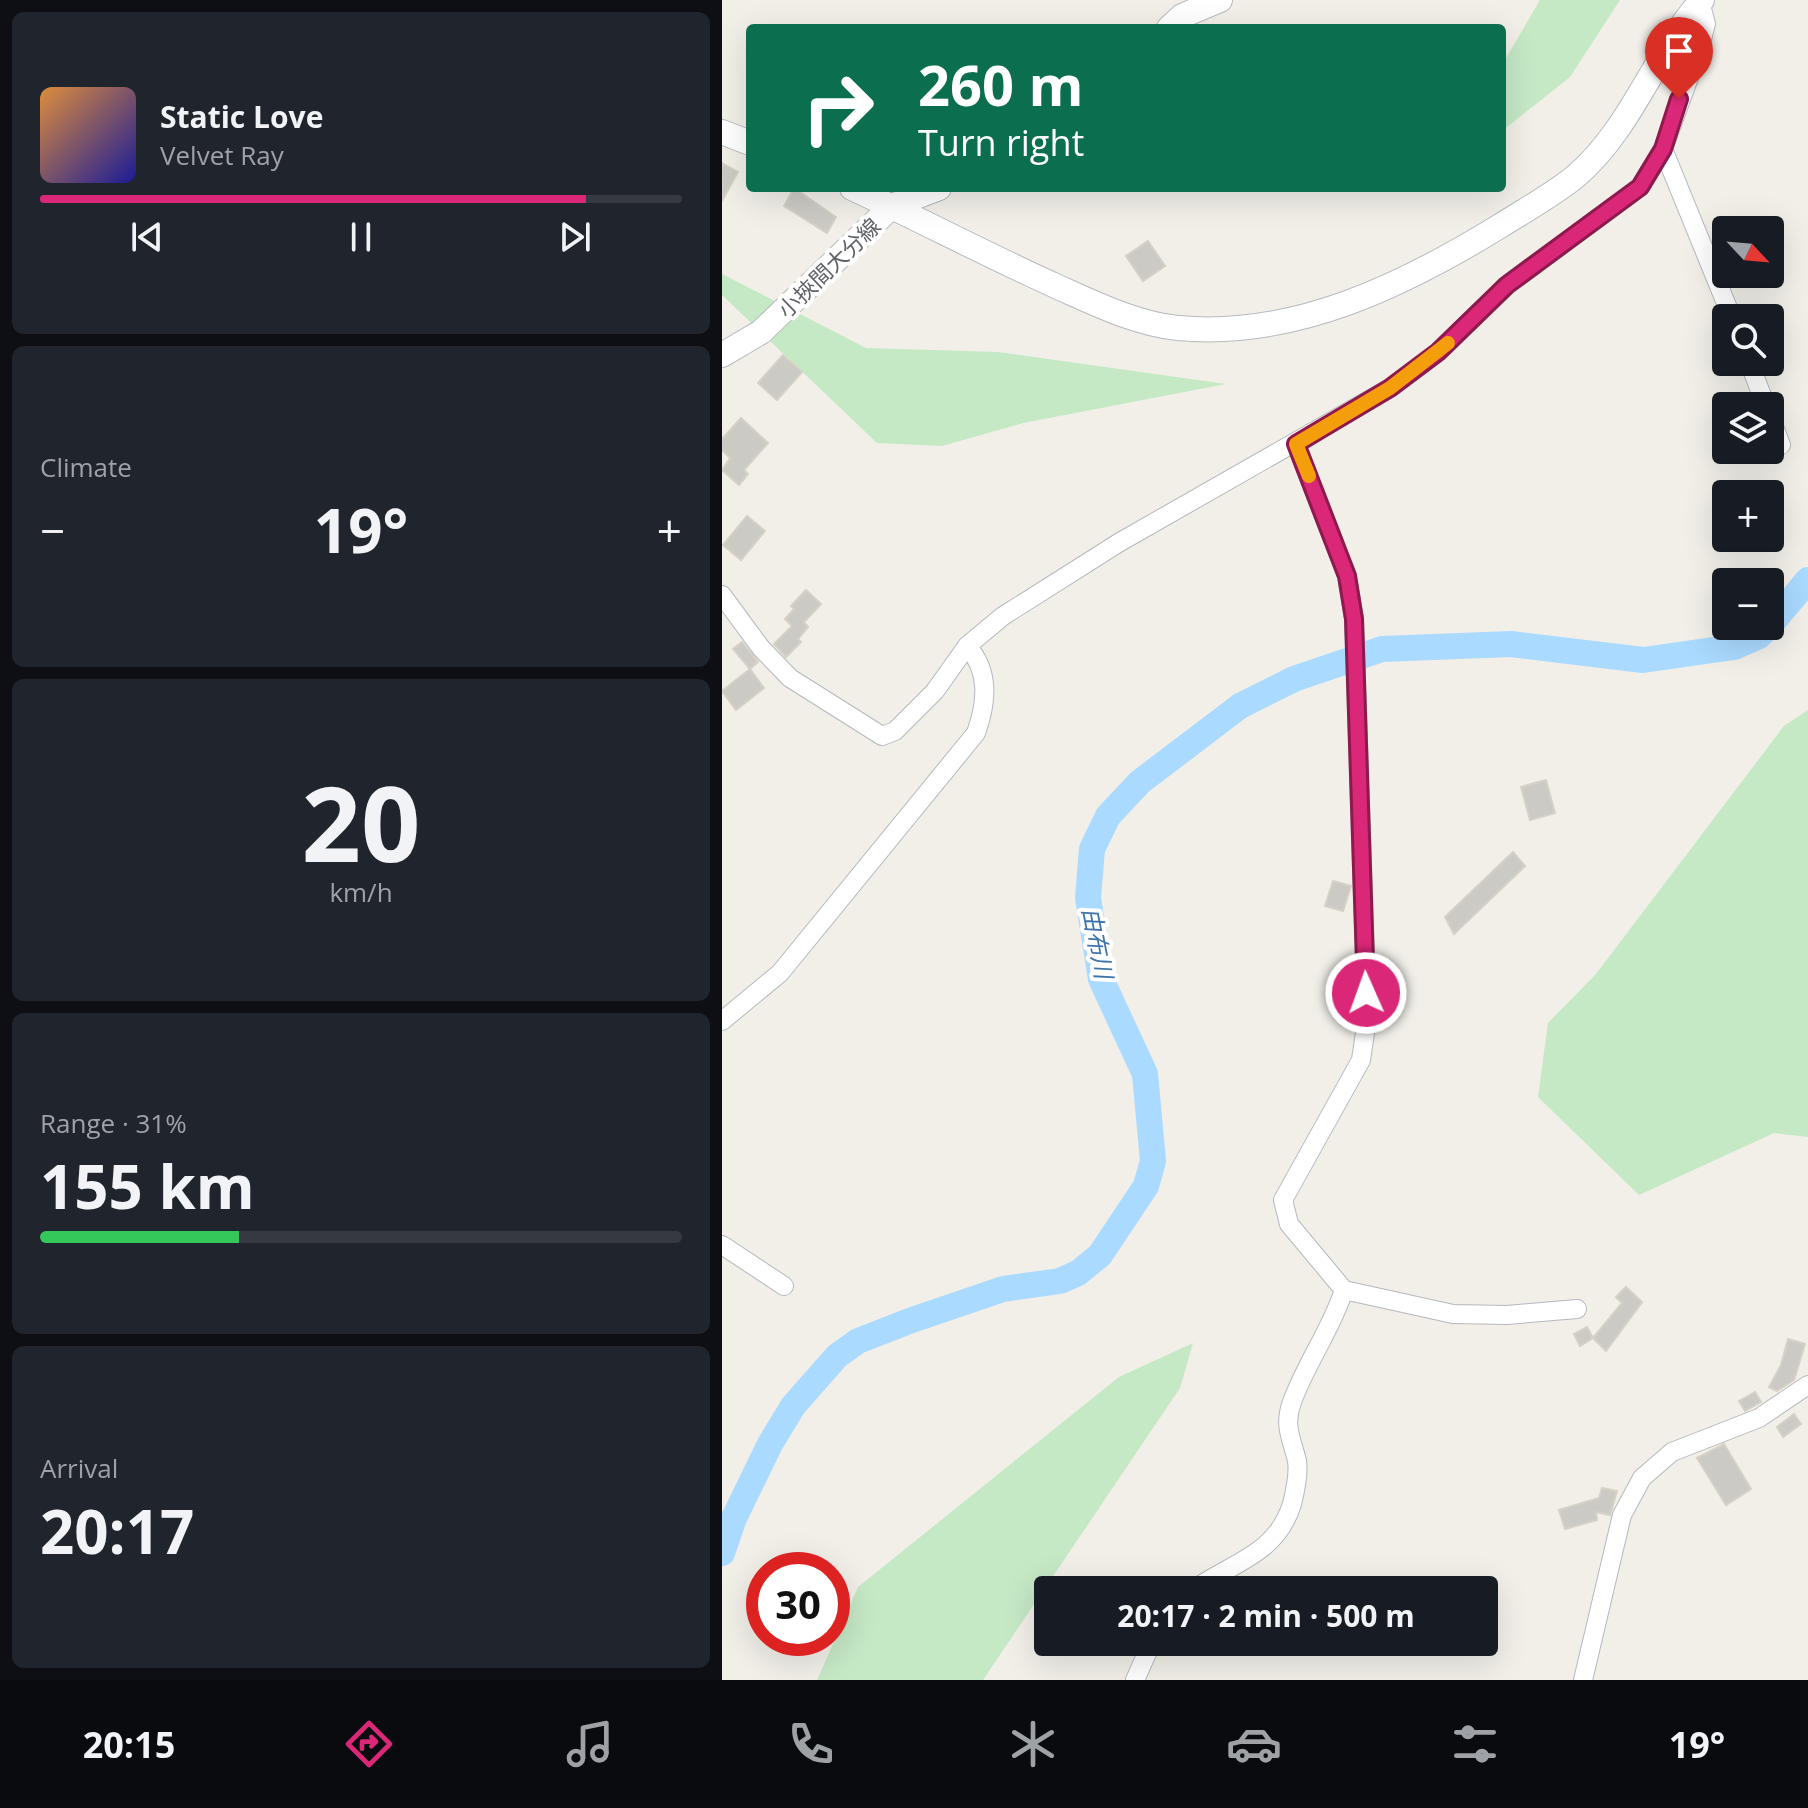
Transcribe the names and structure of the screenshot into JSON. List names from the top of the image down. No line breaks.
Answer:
{"streets":{"street":["小挾間大分線"]},"water":["由布川"],"north":"bottom right","page":{"turn":["260 m","Turn right"],"song":["Static Love","Velvet Ray"],"map_buttons":["+","−"],"tile":["Climate",["20","km/h"],["Range · 31%","155 km"],["Arrival","20:17"]],"heat":["−","19°","+"],"limit":"30","trip":"20:17 · 2 min · 500 m","tabs":["20:15","19°"]}}
